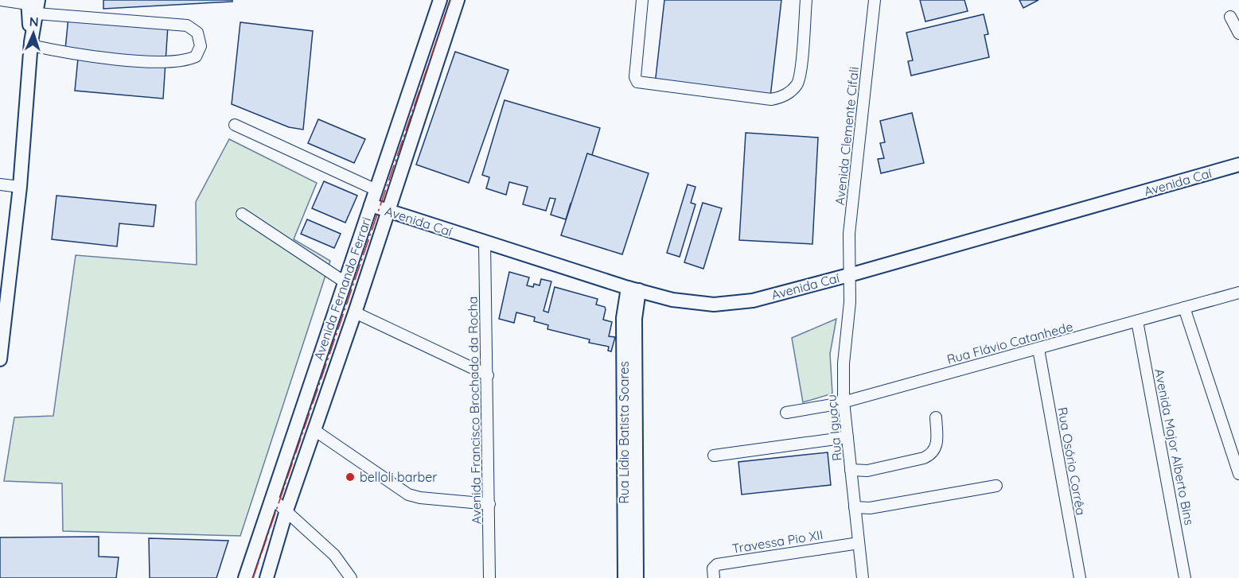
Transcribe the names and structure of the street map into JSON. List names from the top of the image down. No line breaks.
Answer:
{"streets":{"main road":["Avenida Caí","Avenida Fernando Ferrari","Rua Lídio Batista Soares"],"street":["Avenida Clemente Cifali","Rua Flávio Catanhede","Avenida Francisco Brochado da Rocha","Rua Iguaçu","Avenida Major Alberto Bins","Rua Osório Corrêa","Travessa Pio XII"]},"crossings":[["Avenida Clemente Cifali","Avenida Caí"],["Avenida Clemente Cifali","Rua Iguaçu"],["Avenida Caí","Avenida Fernando Ferrari"],["Avenida Caí","Avenida Francisco Brochado da Rocha"],["Avenida Caí","Rua Iguaçu"],["Avenida Caí","Rua Lídio Batista Soares"],["Rua Flávio Catanhede","Rua Iguaçu"],["Rua Flávio Catanhede","Avenida Major Alberto Bins"],["Rua Flávio Catanhede","Rua Osório Corrêa"],["Rua Iguaçu","Travessa Pio XII"]],"places":["belloli barber"],"north":"top"}
